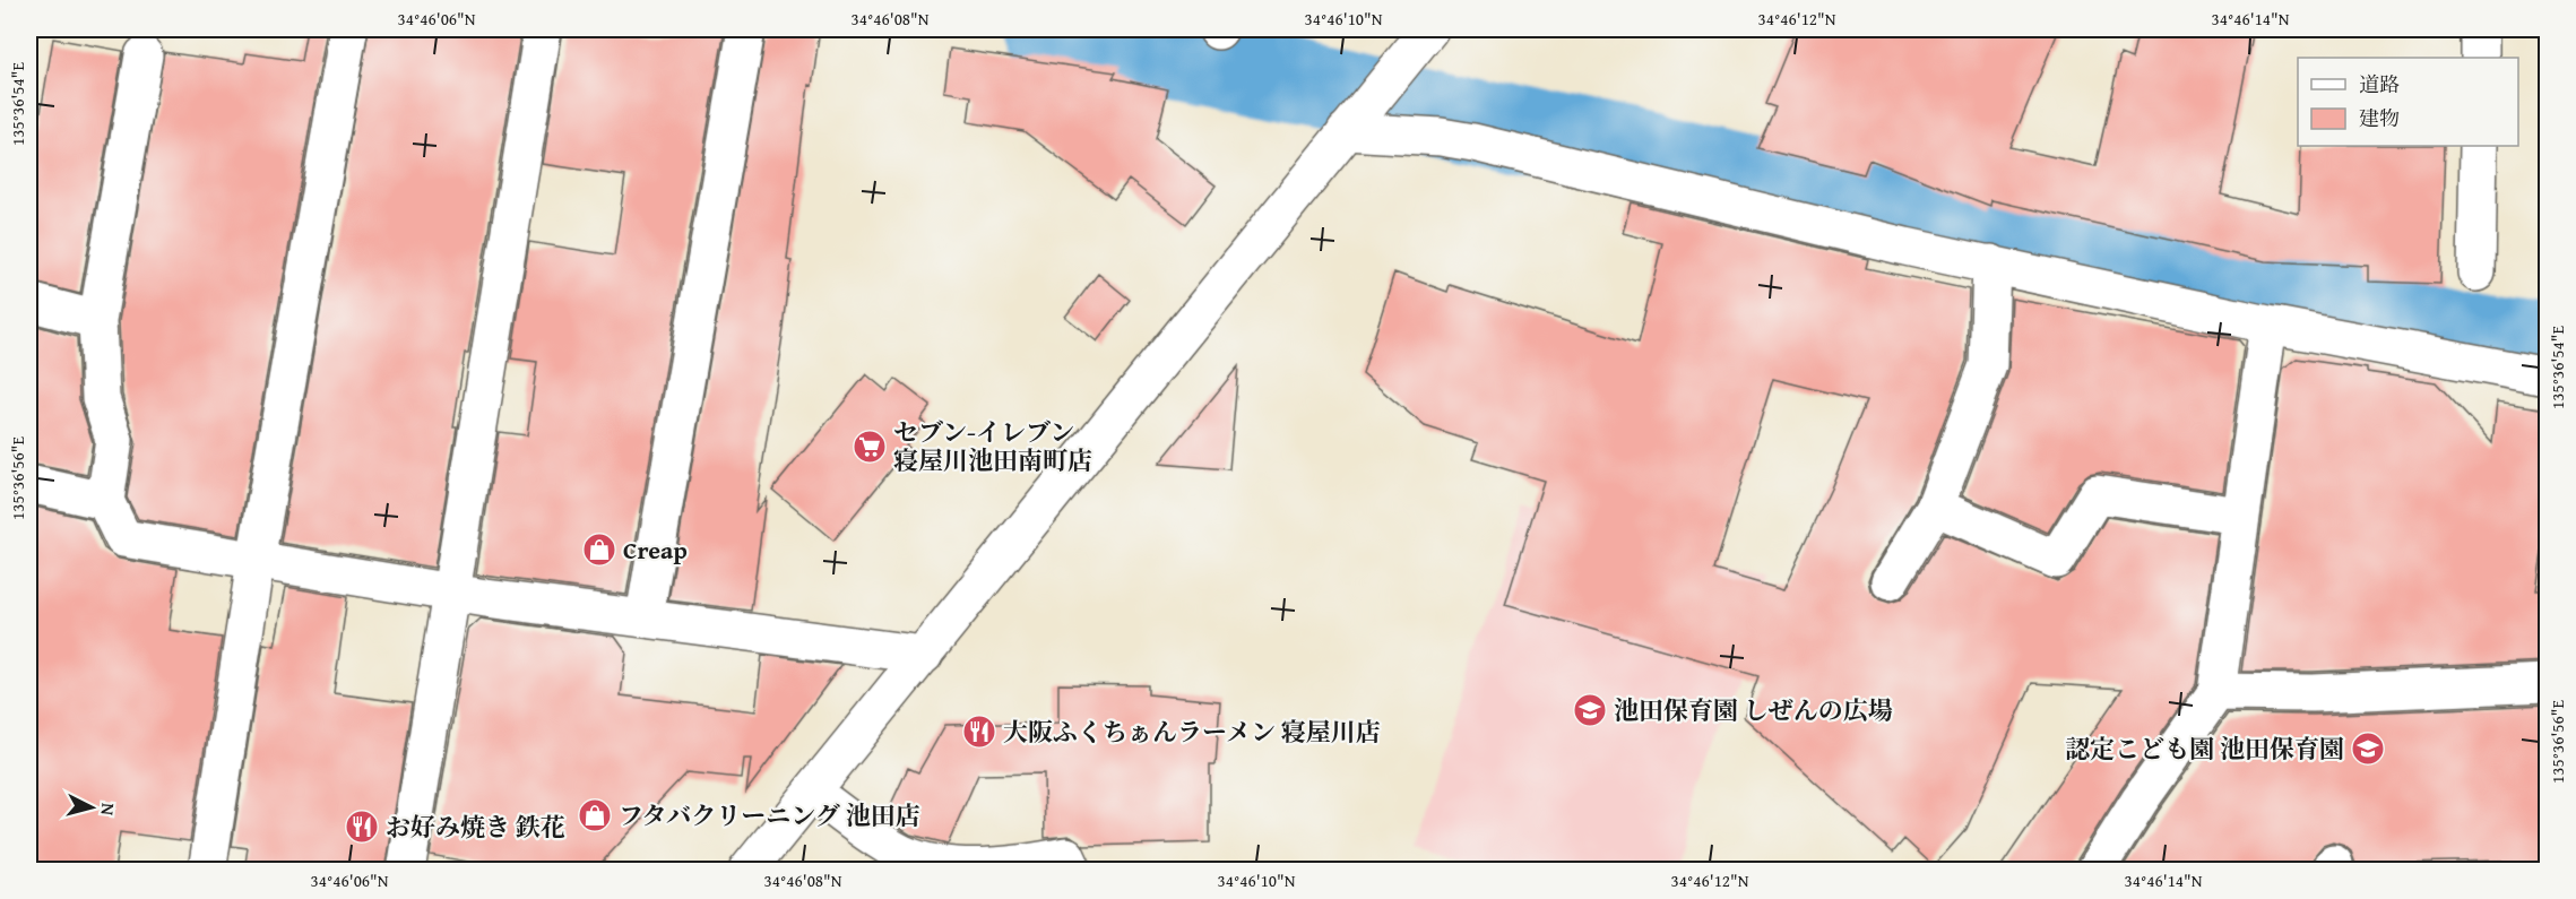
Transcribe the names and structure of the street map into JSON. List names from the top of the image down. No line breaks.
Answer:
{"places":{"supermarket":["セブン-イレブン 寝屋川池田南町店"],"shop":["Creap","フタバクリーニング 池田店"],"school or university":["池田保育園 しぜんの広場","認定こども園 池田保育園"],"restaurant":["大阪ふくちぁんラーメン 寝屋川店","お好み焼き 鉄花"]},"legend":["道路","建物"],"north":"right","coordinates":["34°46'06\"N","34°46'08\"N","34°46'10\"N","34°46'12\"N","34°46'14\"N","135°36'54\"E","135°36'56\"E"]}
